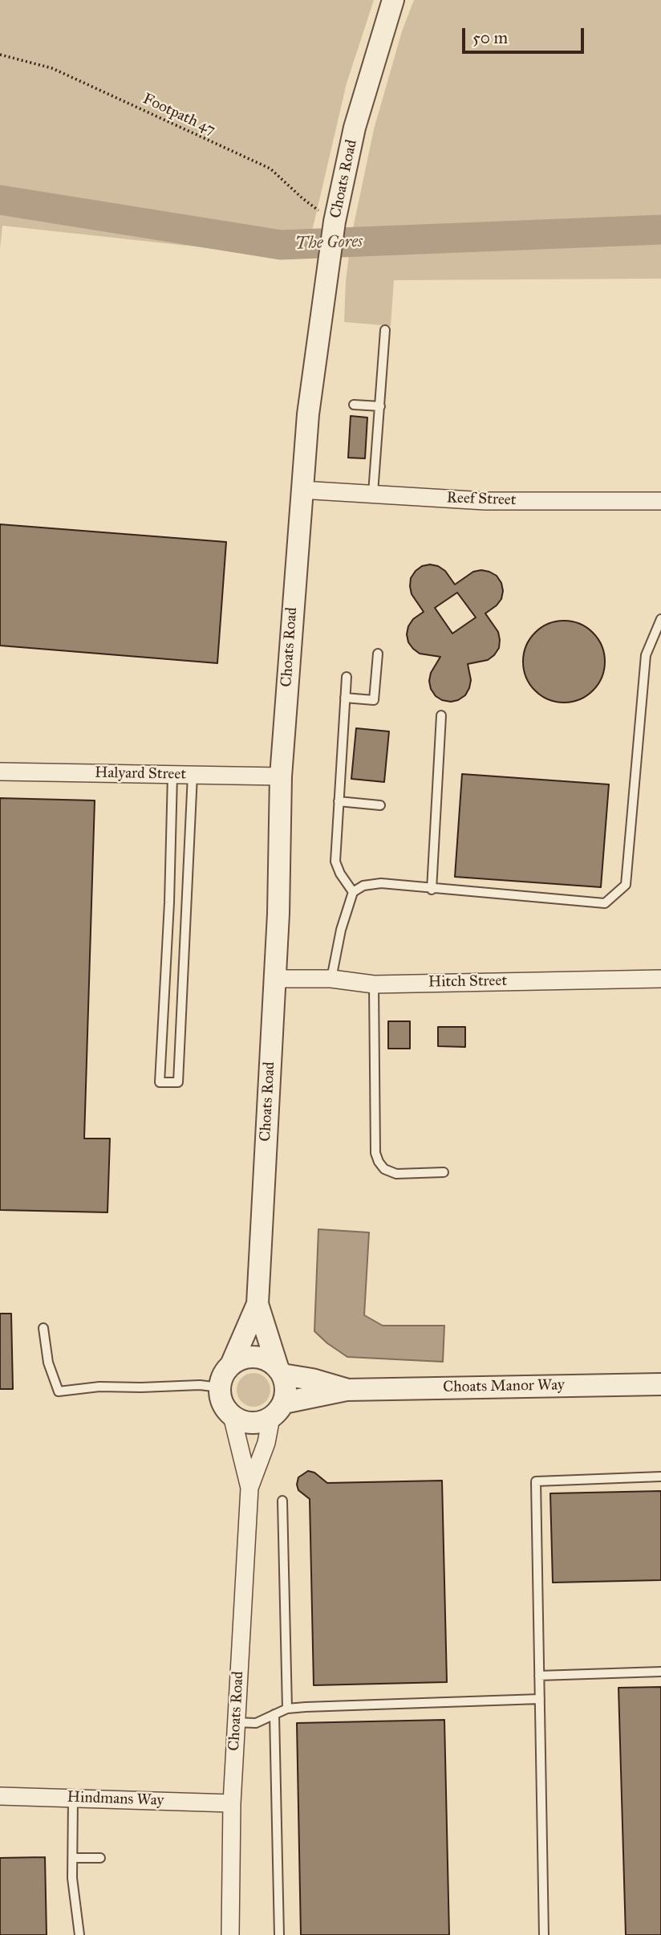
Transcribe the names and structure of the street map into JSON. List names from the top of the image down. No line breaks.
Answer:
{"streets":{"street":["Choats Road","Reef Street","Halyard Street","Hitch Street","Choats Manor Way","Hindmans Way"],"path":["Footpath 47"]},"crossings":[["Footpath 47","Choats Road"],["Choats Road","Reef Street"],["Choats Road","Halyard Street"],["Choats Road","Hitch Street"],["Choats Road","Choats Manor Way"],["Choats Road","Hindmans Way"]],"water":["The Gores"],"scale_bar":"50 m"}
